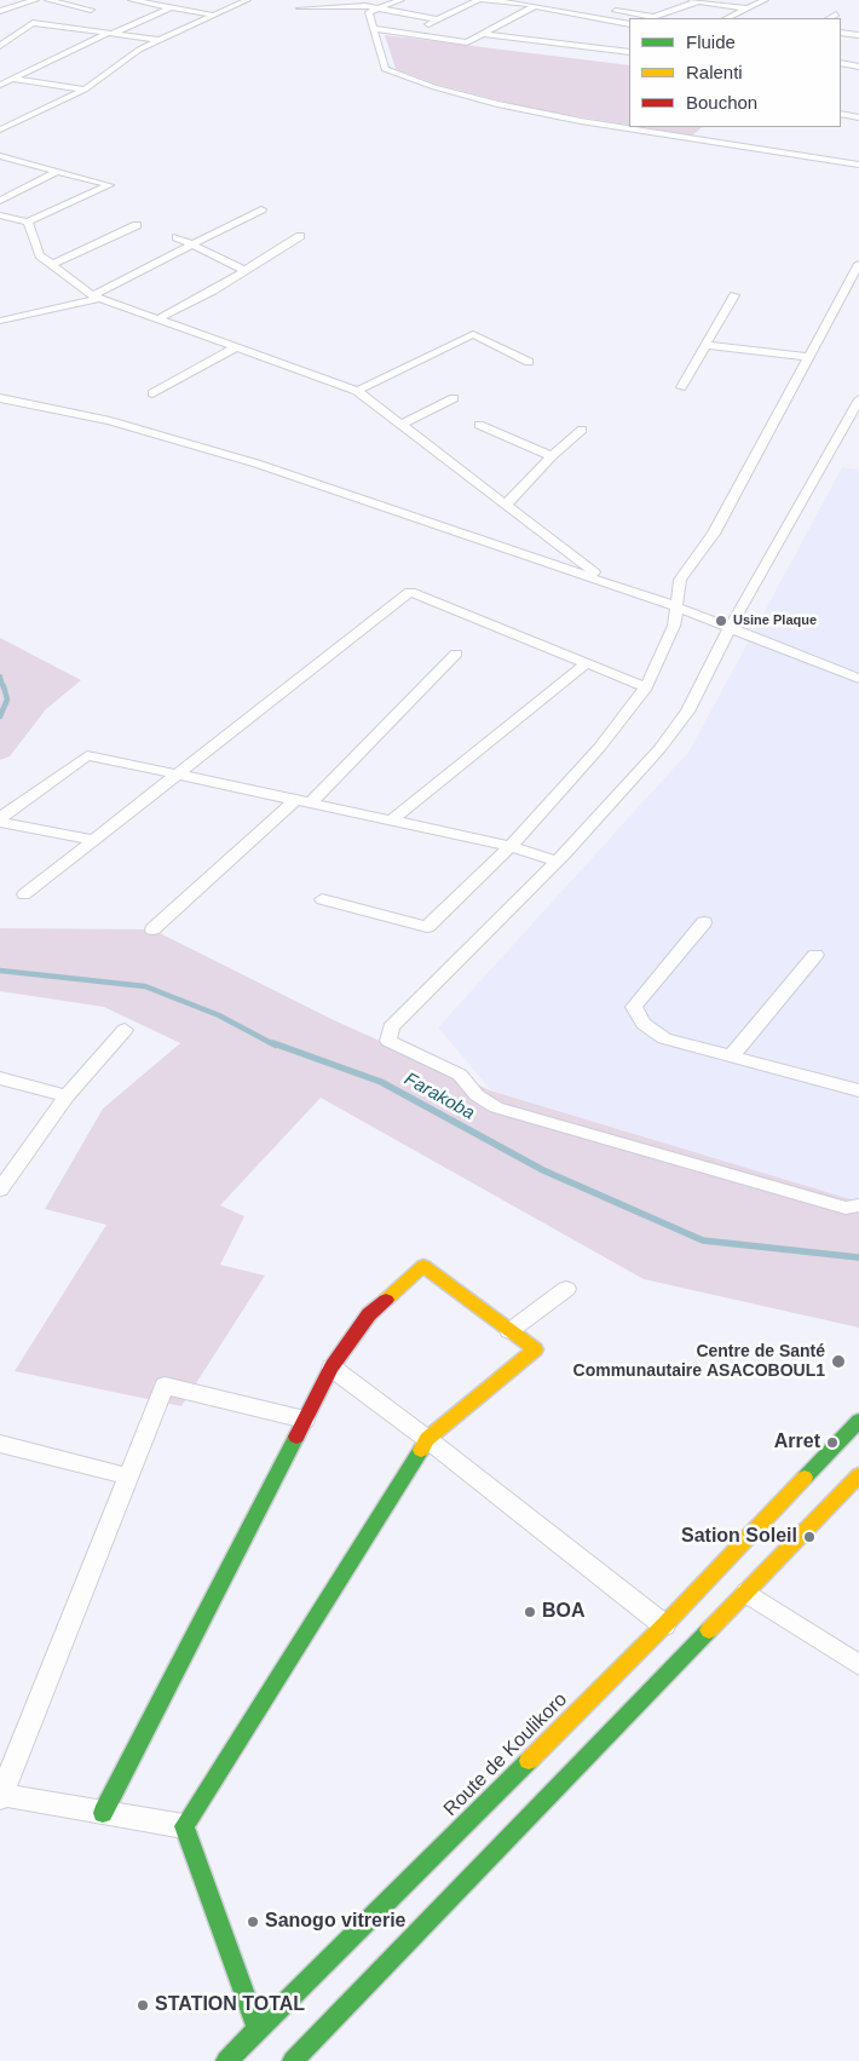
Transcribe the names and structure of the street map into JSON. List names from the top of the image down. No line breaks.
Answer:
{"streets":{"street":["Route de Koulikoro"]},"water":["Farakoba"],"places":["Usine Plaque","Centre de Santé Communautaire ASACOBOUL1","Arret","Sation Soleil","BOA","Sanogo vitrerie","STATION TOTAL"],"legend":["Fluide","Ralenti","Bouchon"]}
